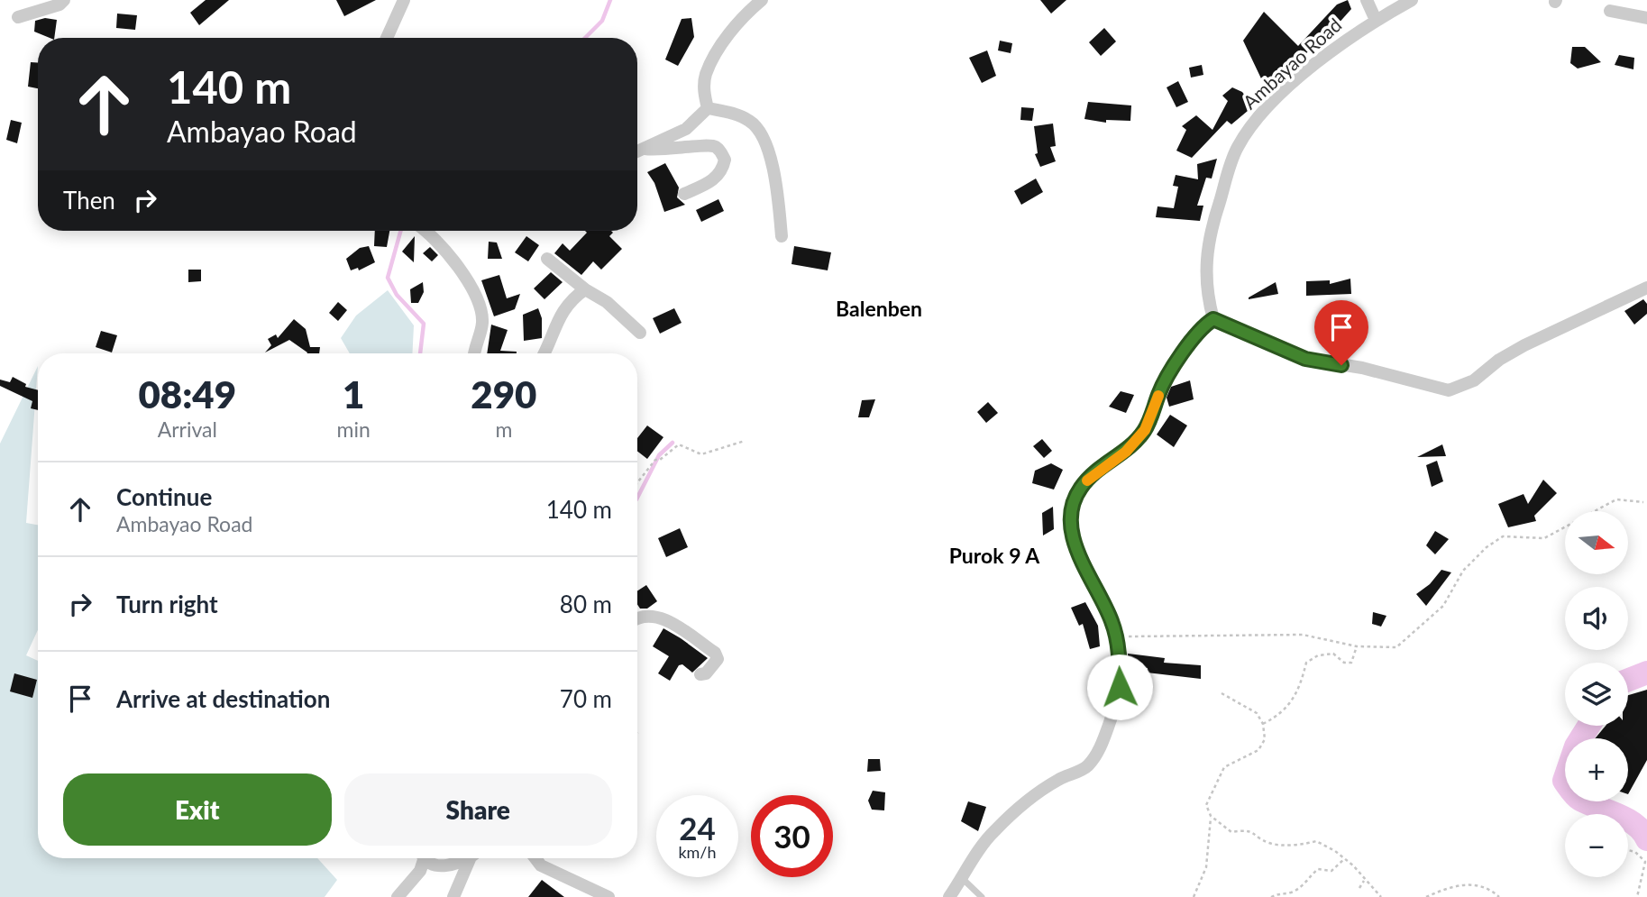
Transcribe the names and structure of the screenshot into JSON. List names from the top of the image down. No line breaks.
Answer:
{"streets":{"street":["Ambayao Road"]},"districts":["Balenben","Purok 9 A"],"north":"right","page":{"turn":["140 m","Ambayao Road"],"then":"Then","eta":["08:49","Arrival","1","min","290","m"],"list":[{"name":"Continue","note":"Ambayao Road","value":"140 m"},{"name":"Turn right","value":"80 m"},{"name":"Arrive at destination","value":"70 m"}],"map_buttons":["+","−"],"buttons":["Exit","Share"],"speed":"24 km/h","limit":"30"}}
